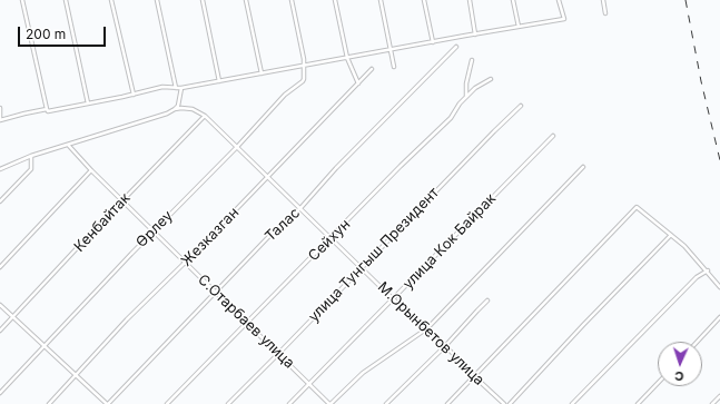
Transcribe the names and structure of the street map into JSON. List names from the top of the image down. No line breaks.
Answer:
{"streets":{"street":["Кенбайтак","Талас","Өрлеу","Жезказган","Сейхун","улица Кок Байрак","улица Тунгыш Президент","С.Отарбаев улица","М.Орынбетов улица"]},"crossings":[["Кенбайтак","С.Отарбаев улица"],["Кенбайтак","М.Орынбетов улица"],["Талас","С.Отарбаев улица"],["Талас","М.Орынбетов улица"],["Өрлеу","С.Отарбаев улица"],["Өрлеу","М.Орынбетов улица"],["Жезказган","С.Отарбаев улица"],["Жезказган","М.Орынбетов улица"],["Сейхун","С.Отарбаев улица"],["Сейхун","М.Орынбетов улица"],["улица Кок Байрак","С.Отарбаев улица"],["улица Кок Байрак","М.Орынбетов улица"],["улица Тунгыш Президент","С.Отарбаев улица"],["улица Тунгыш Президент","М.Орынбетов улица"]],"scale_bar":"200 m","north":"bottom"}
